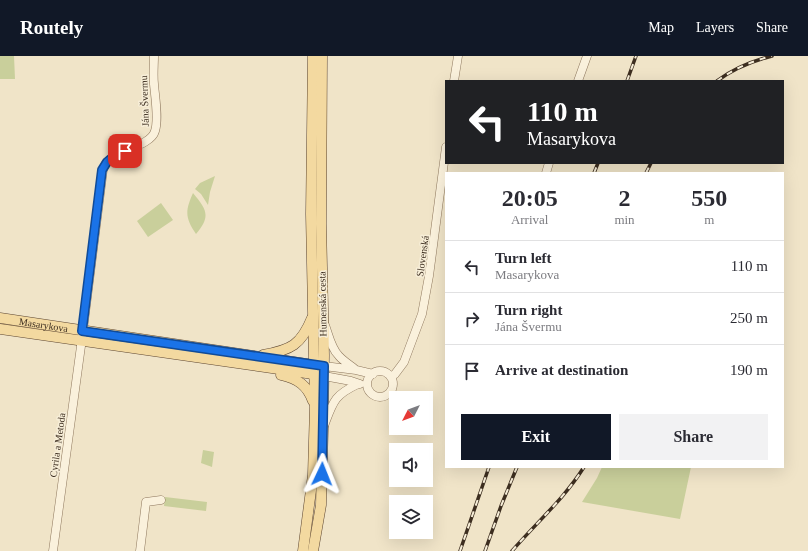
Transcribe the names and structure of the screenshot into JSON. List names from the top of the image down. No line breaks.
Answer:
{"streets":{"main road":["Humenská cesta","Masarykova"],"street":["Jána Švermu","Slovenská","Cyrila a Metoda"]},"crossings":[["Jána Švermu","Masarykova"],["Jána Švermu","Cyrila a Metoda"],["Humenská cesta","Masarykova"],["Masarykova","Cyrila a Metoda"]],"north":"bottom left","page":{"header":"Routely","nav":["Map","Layers","Share"],"turn":["110 m","Masarykova"],"eta":["20:05","Arrival","2","min","550","m"],"list":[{"name":"Turn left","note":"Masarykova","value":"110 m"},{"name":"Turn right","note":"Jána Švermu","value":"250 m"},{"name":"Arrive at destination","value":"190 m"}],"buttons":["Exit","Share"]}}
